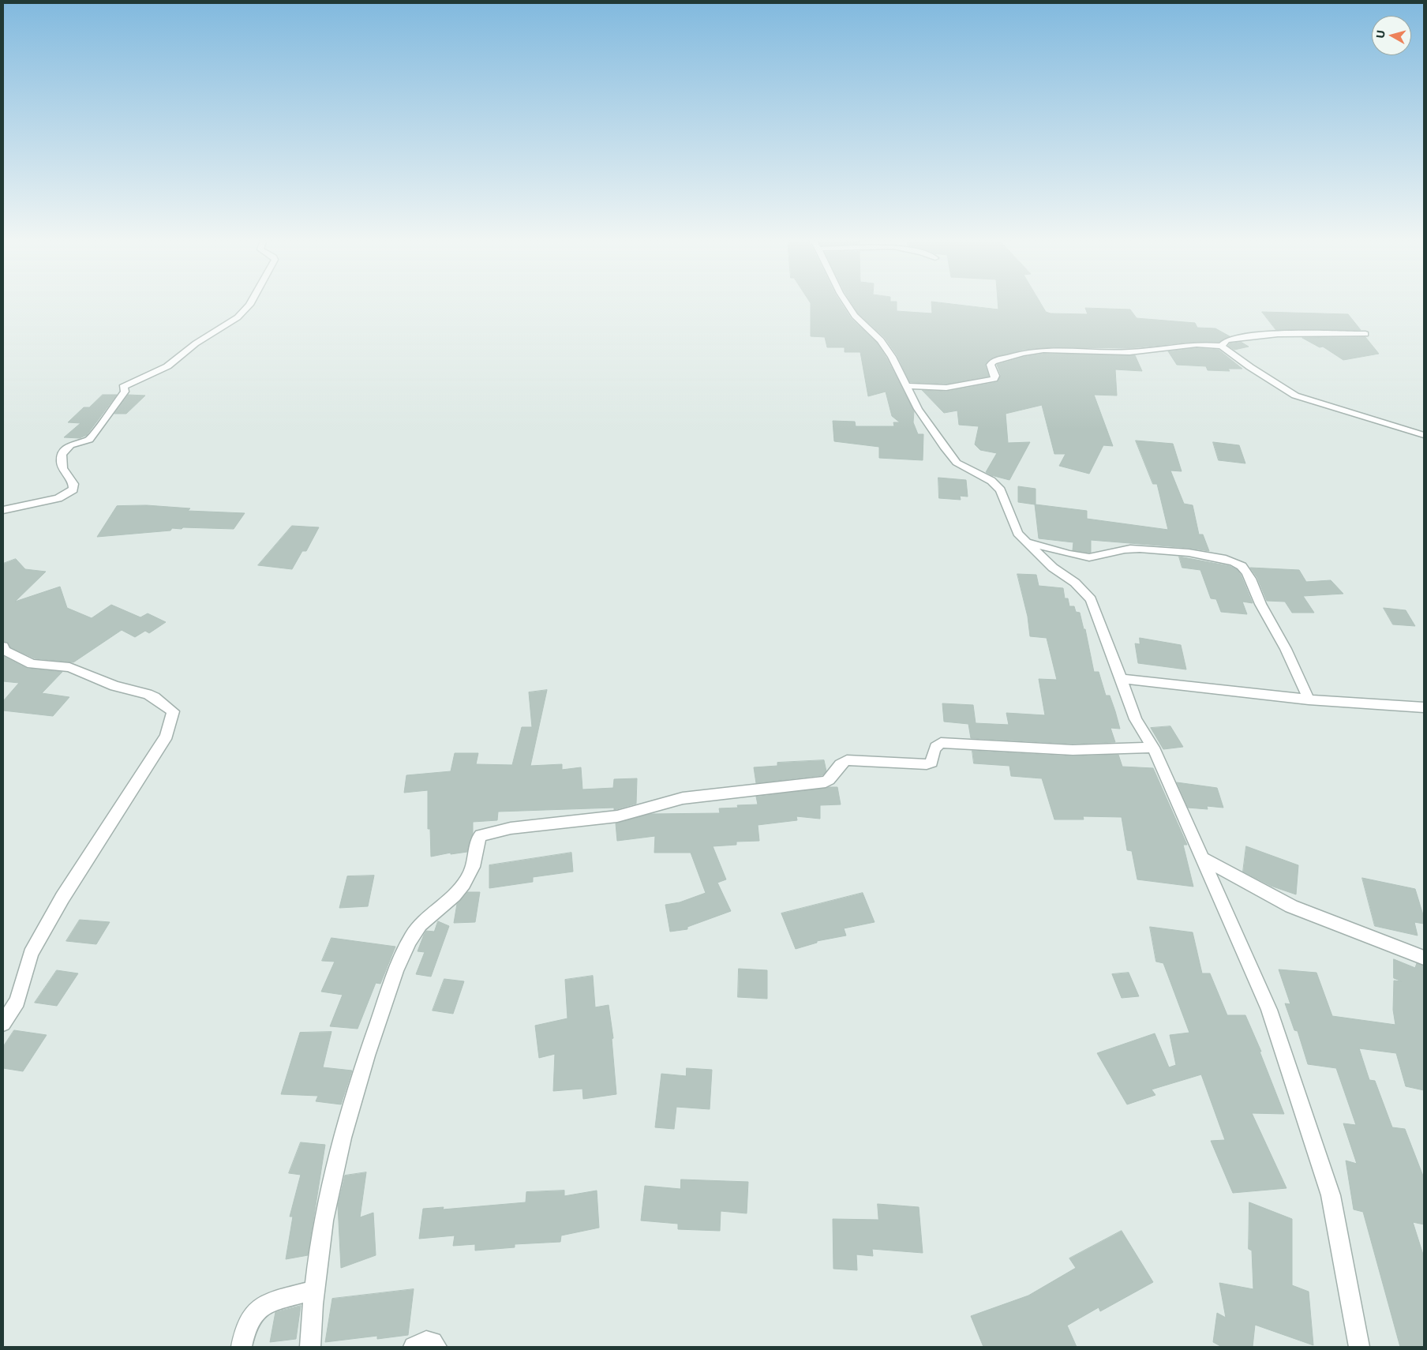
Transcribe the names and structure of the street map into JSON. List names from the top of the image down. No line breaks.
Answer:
{"north":"left"}
